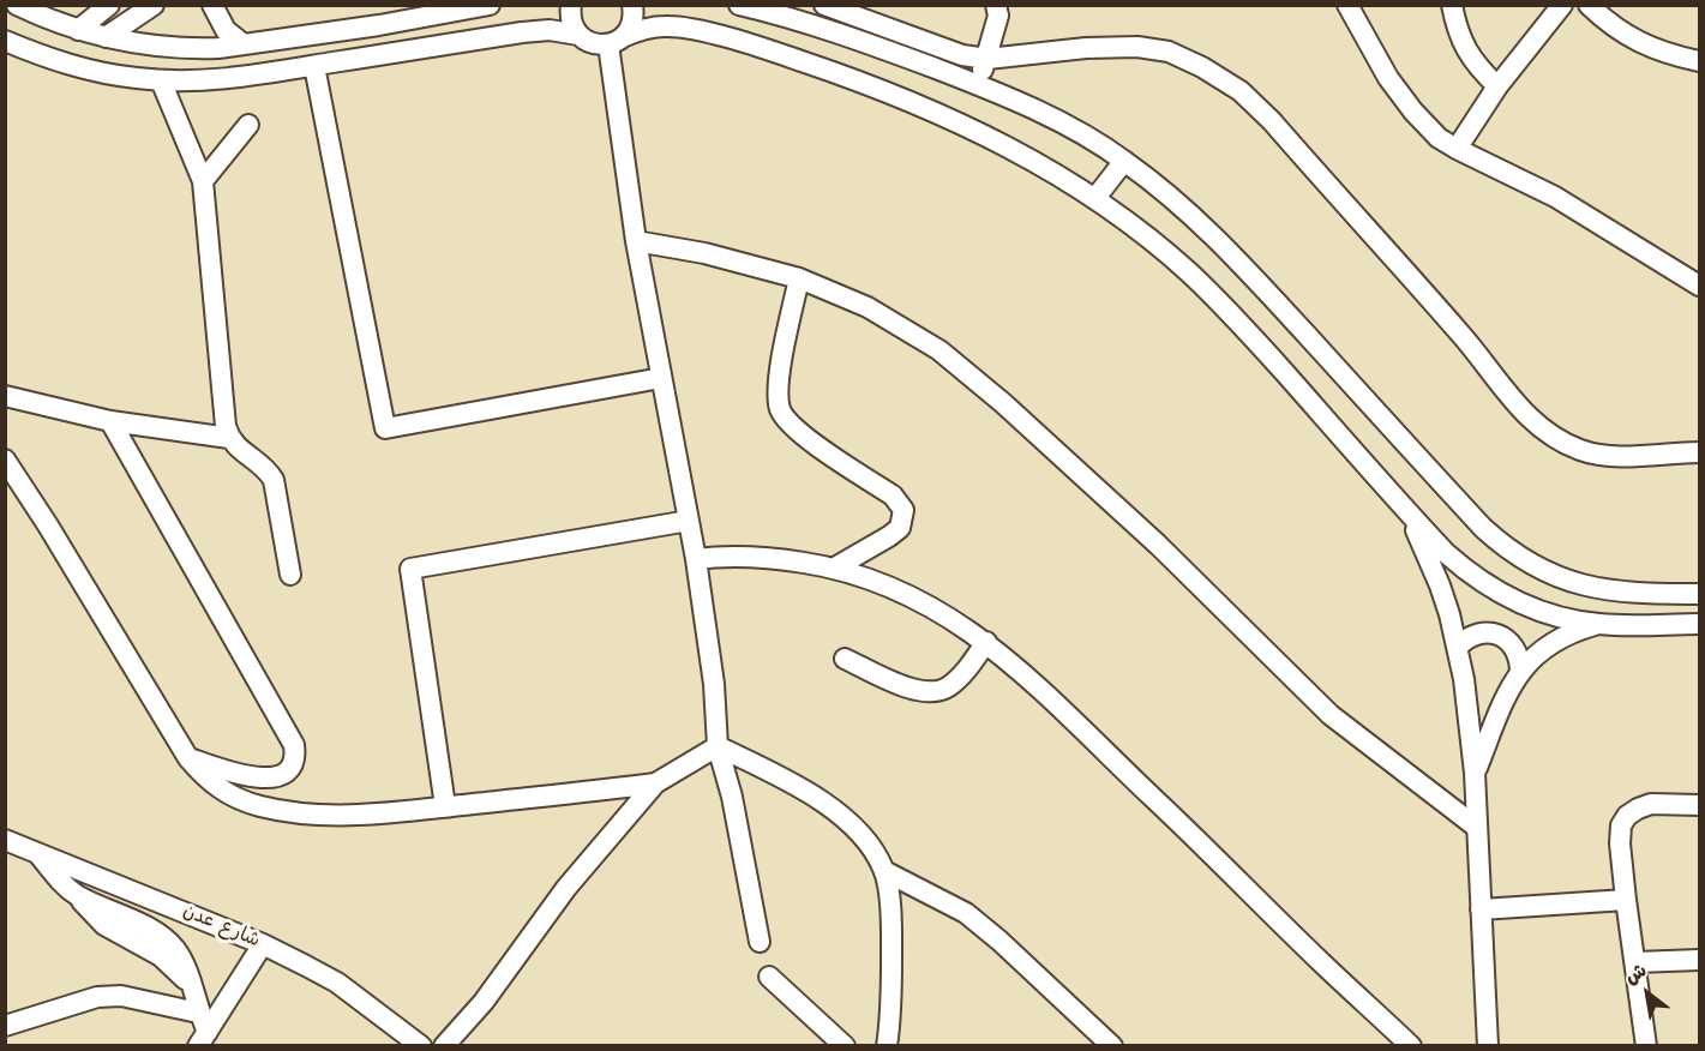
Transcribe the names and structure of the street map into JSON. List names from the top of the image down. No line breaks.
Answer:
{"streets":{"street":["شارع عدن"]},"north":"top left"}
